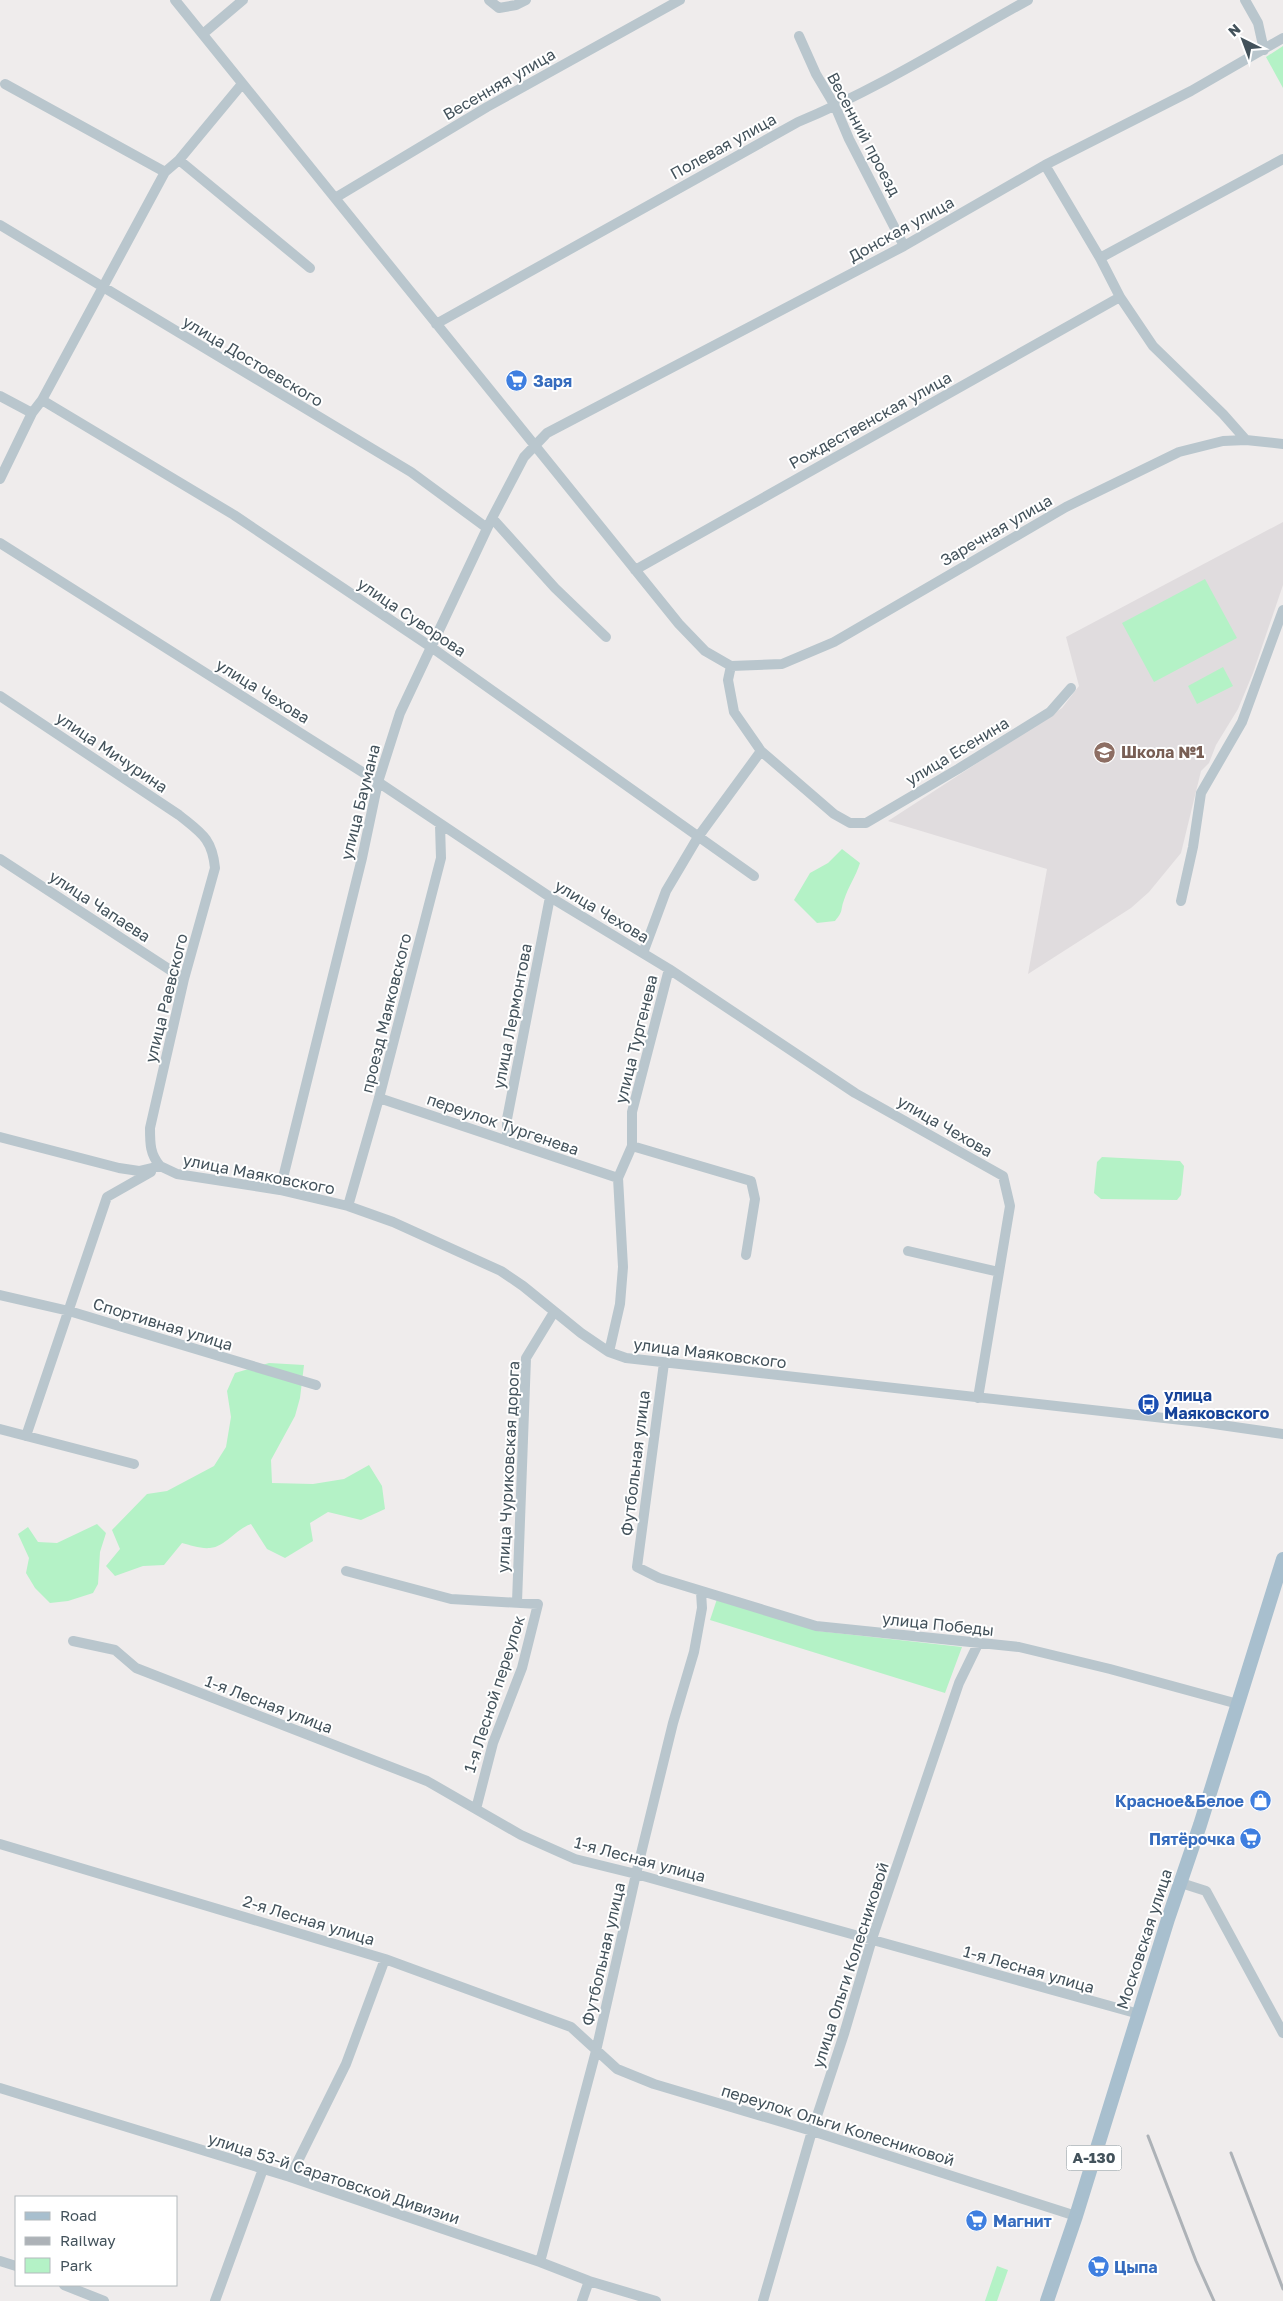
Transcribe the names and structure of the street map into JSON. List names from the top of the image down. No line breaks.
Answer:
{"streets":{"main road":["Московская улица","А-130"],"street":["Весенняя улица","Весенний проезд","Полевая улица","Донская улица","улица Достоевского","Рождественская улица","Заречная улица","улица Суворова","улица Чехова","улица Есенина","улица Мичурина","улица Баумана","улица Чапаева","улица Раевского","проезд Маяковского","улица Лермонтова","улица Тургенева","переулок Тургенева","улица Маяковского","Спортивная улица","Футбольная улица","улица Чуриковская дорога","улица Победы","1-я Лесной переулок","1-я Лесная улица","2-я Лесная улица","улица Ольги Колесниковой","переулок Ольги Колесниковой","улица 53-й Саратовской Дивизии"]},"crossings":[["Весенний проезд","Полевая улица"],["Весенний проезд","Донская улица"],["Донская улица","улица Баумана"],["улица Достоевского","улица Баумана"],["улица Суворова","улица Баумана"],["улица Чехова","улица Баумана"],["улица Чехова","проезд Маяковского"],["улица Чехова","улица Лермонтова"],["улица Чехова","улица Тургенева"],["улица Чехова","улица Маяковского"],["улица Мичурина","улица Раевского"],["улица Баумана","улица Маяковского"],["улица Чапаева","улица Раевского"],["улица Раевского","улица Маяковского"],["проезд Маяковского","переулок Тургенева"],["проезд Маяковского","улица Маяковского"],["улица Лермонтова","переулок Тургенева"],["улица Тургенева","переулок Тургенева"],["улица Тургенева","улица Маяковского"],["улица Маяковского","Футбольная улица"],["улица Маяковского","улица Чуриковская дорога"],["Футбольная улица","улица Победы"],["Футбольная улица","1-я Лесная улица"],["Футбольная улица","2-я Лесная улица"],["Футбольная улица","переулок Ольги Колесниковой"],["Футбольная улица","улица 53-й Саратовской Дивизии"],["улица Чуриковская дорога","1-я Лесной переулок"],["улица Победы","Московская улица"],["улица Победы","улица Ольги Колесниковой"],["1-я Лесной переулок","1-я Лесная улица"],["1-я Лесная улица","Московская улица"],["1-я Лесная улица","улица Ольги Колесниковой"],["2-я Лесная улица","переулок Ольги Колесниковой"],["Московская улица","переулок Ольги Колесниковой"],["улица Ольги Колесниковой","переулок Ольги Колесниковой"]],"places":{"supermarket":["Заря","Пятёрочка","Магнит","Цыпа"],"school or university":["Школа №1"],"bus stop":["улица Маяковского"],"shop":["Красное&Белое"]},"legend":["Road","Railway","Park"],"north":"top left"}
